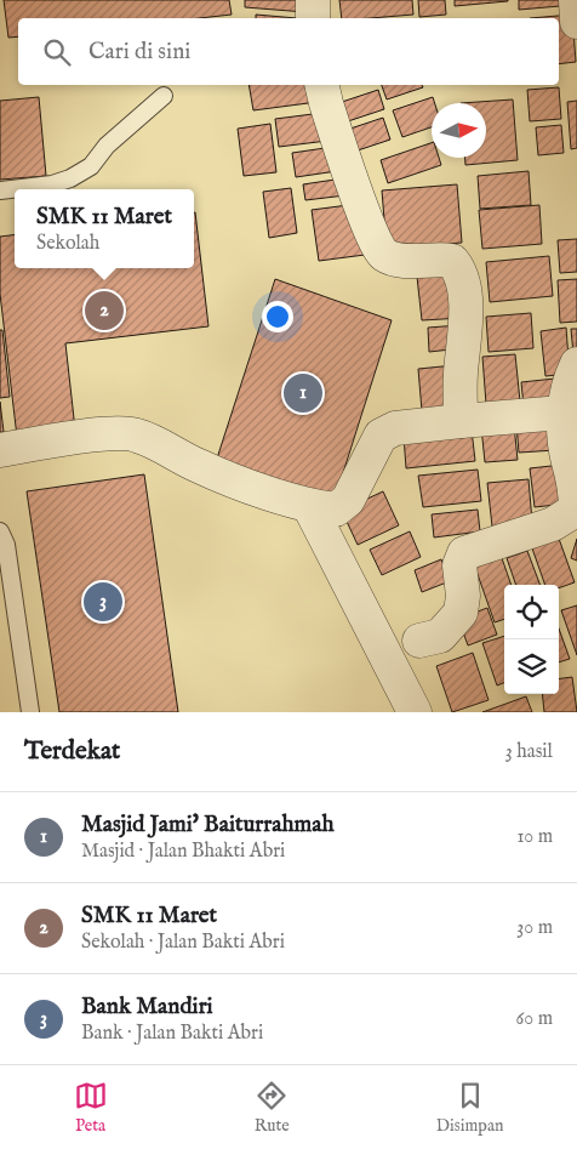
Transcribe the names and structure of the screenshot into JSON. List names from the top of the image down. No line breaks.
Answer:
{"north":"right","page":{"search":"Cari di sini","popup":["SMK 11 Maret","Sekolah"],"pins":["2","1","3"],"heading":["Terdekat","3 hasil"],"list":[{"mark":"1","name":"Masjid Jami' Baiturrahmah","note":"Masjid · Jalan Bhakti Abri","value":"10 m"},{"mark":"2","name":"SMK 11 Maret","note":"Sekolah · Jalan Bakti Abri","value":"30 m"},{"mark":"3","name":"Bank Mandiri","note":"Bank · Jalan Bakti Abri","value":"60 m"}],"nav":["Peta","Rute","Disimpan"]}}
